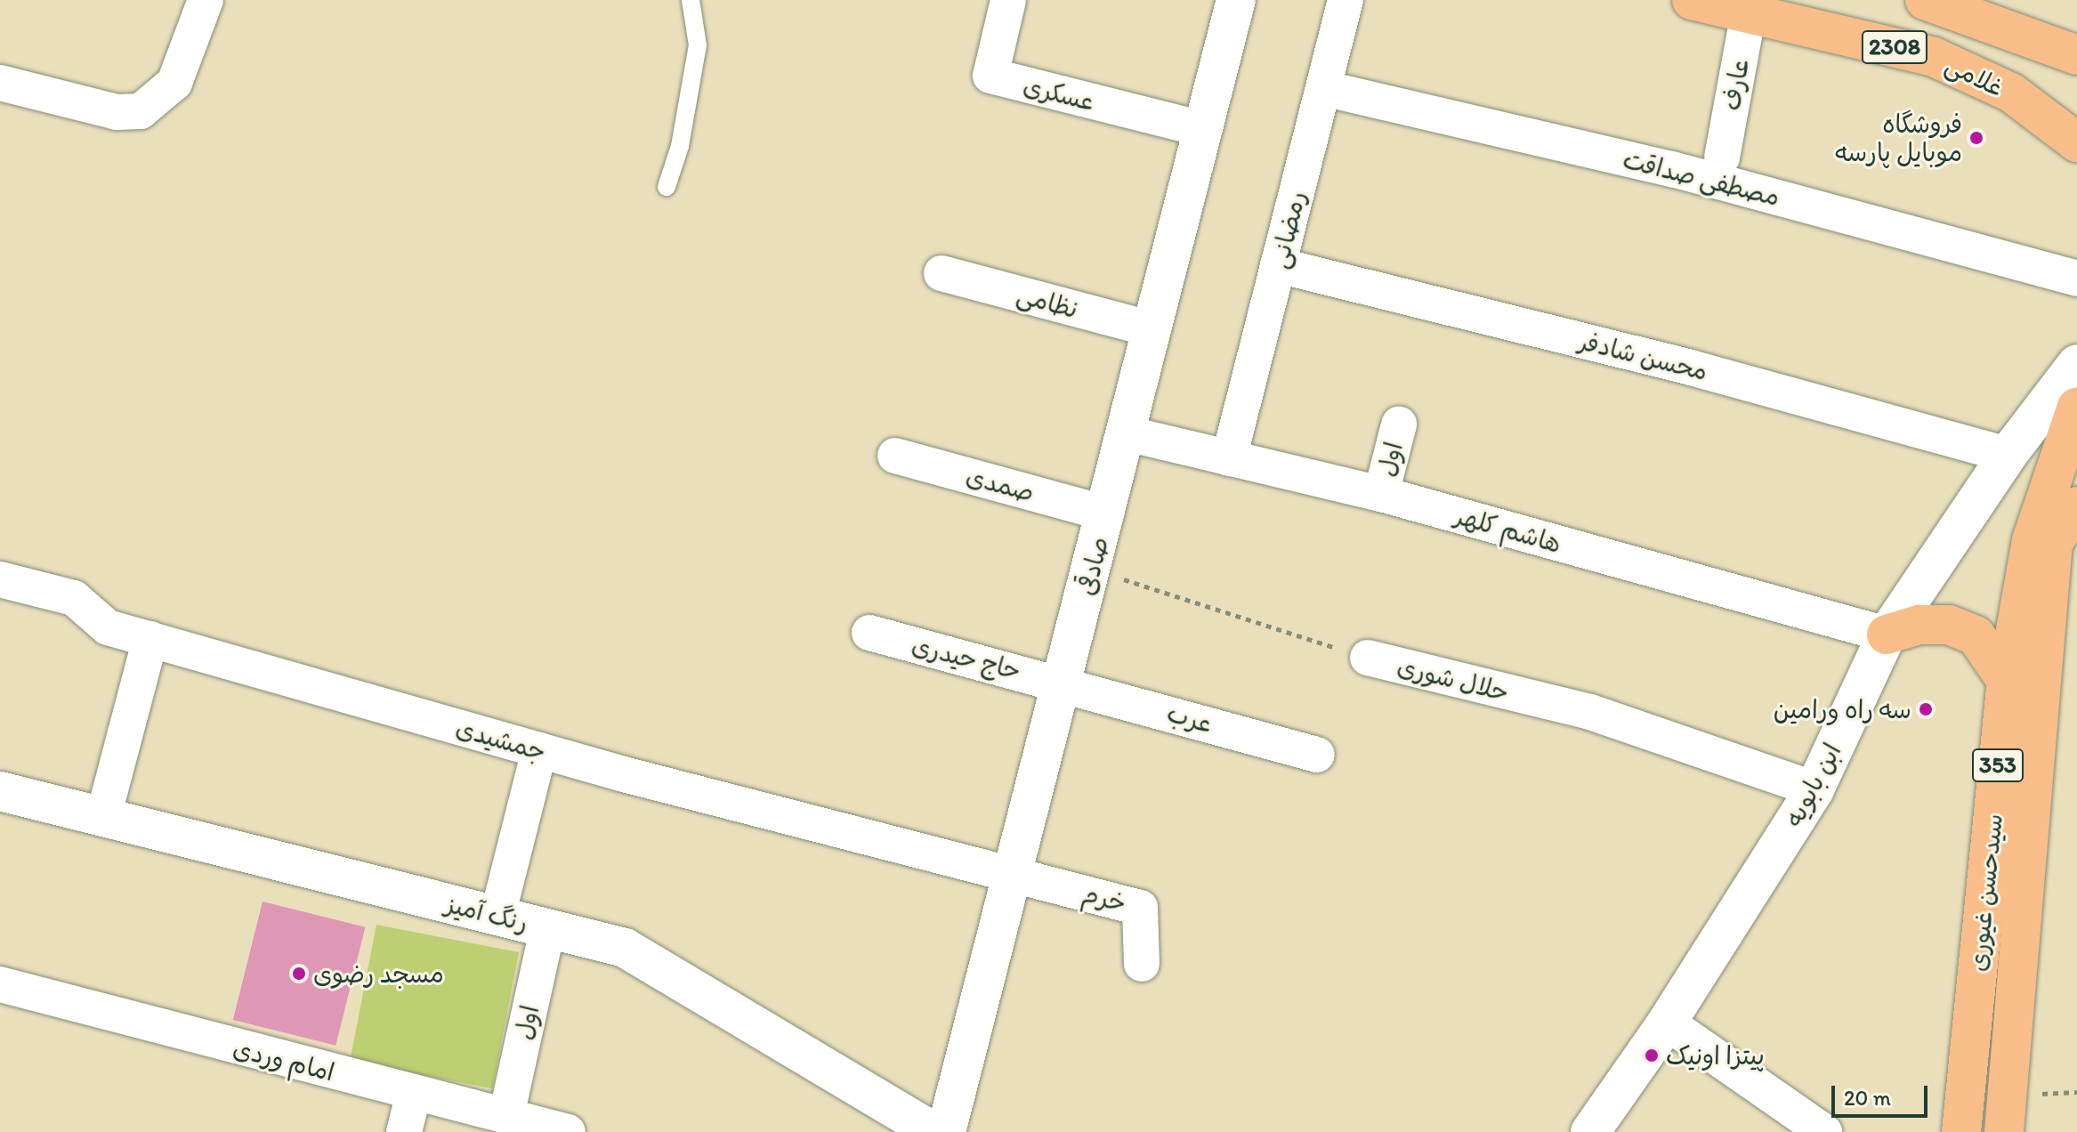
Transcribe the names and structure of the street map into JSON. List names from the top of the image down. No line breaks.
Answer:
{"streets":{"main road":["2308","غلامی","353","سیدحسن غیوری"],"street":["عارف","عسکری","مصطفی صداقت","رمضانی","نظامی","محسن شادفر","اول","صمدی","هاشم کلهر","صادقی","حاج حیدری","حلال شوری","عرب","جمشیدی","ابن بابویه","خرم","رنگ آمیز","امام وردی"]},"crossings":[["غلامی","عارف"],["عسکری","صادقی"],["مصطفی صداقت","رمضانی"],["رمضانی","محسن شادفر"],["رمضانی","هاشم کلهر"],["نظامی","صادقی"],["محسن شادفر","ابن بابویه"],["اول","هاشم کلهر"],["اول","رنگ آمیز"],["اول","امام وردی"],["صمدی","صادقی"],["هاشم کلهر","صادقی"],["هاشم کلهر","ابن بابویه"],["صادقی","حاج حیدری"],["صادقی","حلال شوری"],["صادقی","عرب"],["صادقی","جمشیدی"],["صادقی","خرم"],["حاج حیدری","عرب"],["حلال شوری","ابن بابویه"],["جمشیدی","خرم"]],"places":["فروشگاه موبایل پارسه","سه راه ورامین","مسجد رضوی","پیتزا اونیک"],"scale_bar":"20 m"}
